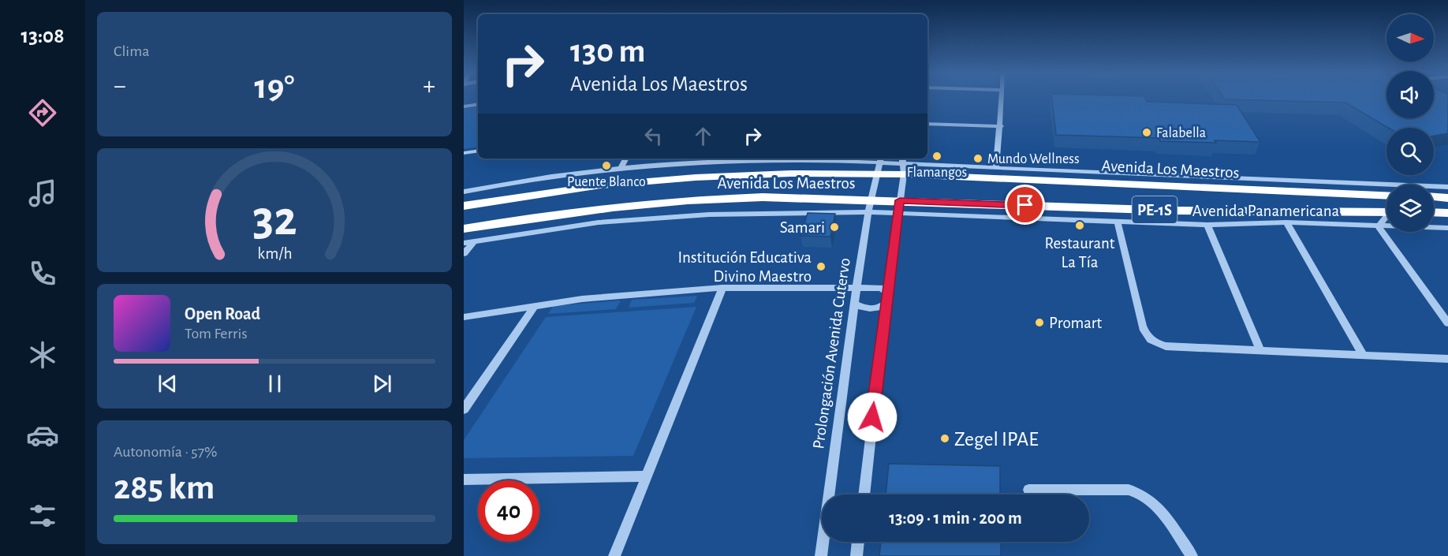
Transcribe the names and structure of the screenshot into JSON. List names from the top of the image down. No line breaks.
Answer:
{"streets":{"highway":["Avenida Los Maestros","PE-1S"],"street":["Avenida Panamericana","Prolongación Avenida Cutervo"]},"crossings":[["Avenida Los Maestros","Avenida Panamericana"],["Avenida Los Maestros","Prolongación Avenida Cutervo"]],"places":["Falabella","Flamangos","Mundo Wellness","Puente Blanco","Restaurant La Tía","Samari","Institución Educativa Divino Maestro","Promart","Zegel IPAE"],"north":"right","page":{"tabs":"13:08","tile":["Clima",["Autonomía · 57%","285 km"]],"turn":["130 m","Avenida Los Maestros"],"heat":["−","19°","+"],"song":["Open Road","Tom Ferris"],"limit":"40","trip":"13:09 · 1 min · 200 m","gauge":["32","km/h"]}}
